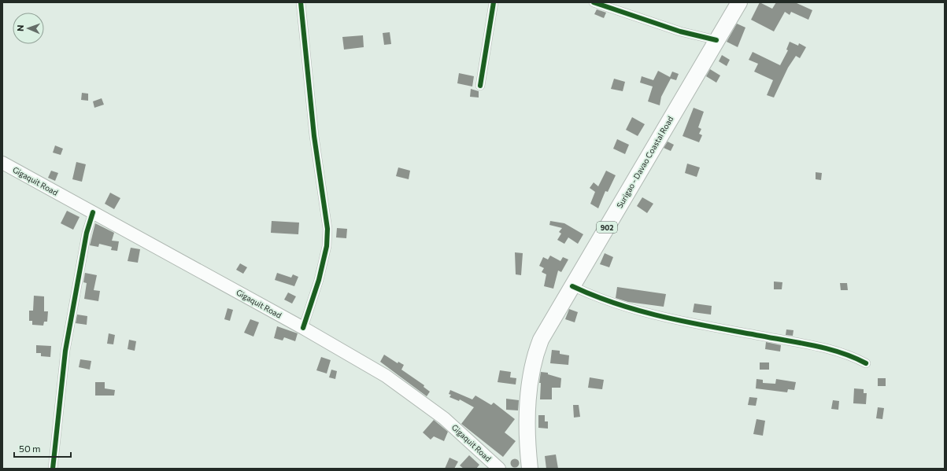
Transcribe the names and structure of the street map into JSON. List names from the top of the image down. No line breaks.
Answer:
{"streets":{"highway":["Surigao - Davao Coastal Road","902"],"main road":["Gigaquit Road"]},"scale_bar":"50 m","north":"left"}
